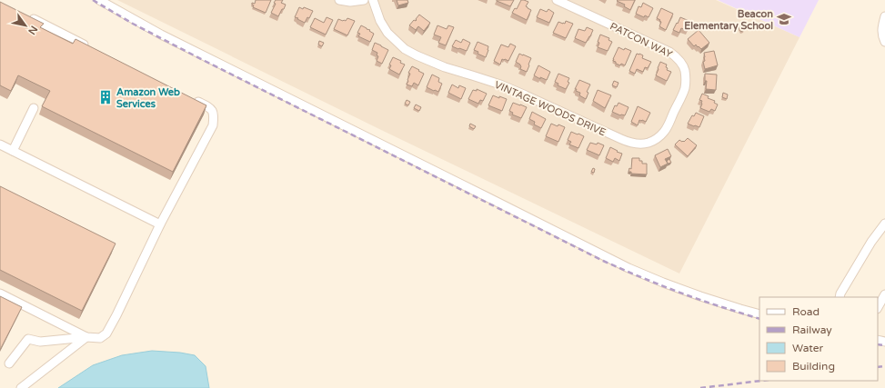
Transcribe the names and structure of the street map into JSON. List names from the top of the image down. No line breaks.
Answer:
{"streets":{"street":["PATCON WAY","VINTAGE WOODS DRIVE"]},"crossings":[["PATCON WAY","VINTAGE WOODS DRIVE"]],"places":{"school or university":["Beacon Elementary School"],"building":["Amazon Web Services"]},"legend":["Road","Railway","Water","Building"],"north":"bottom right"}
